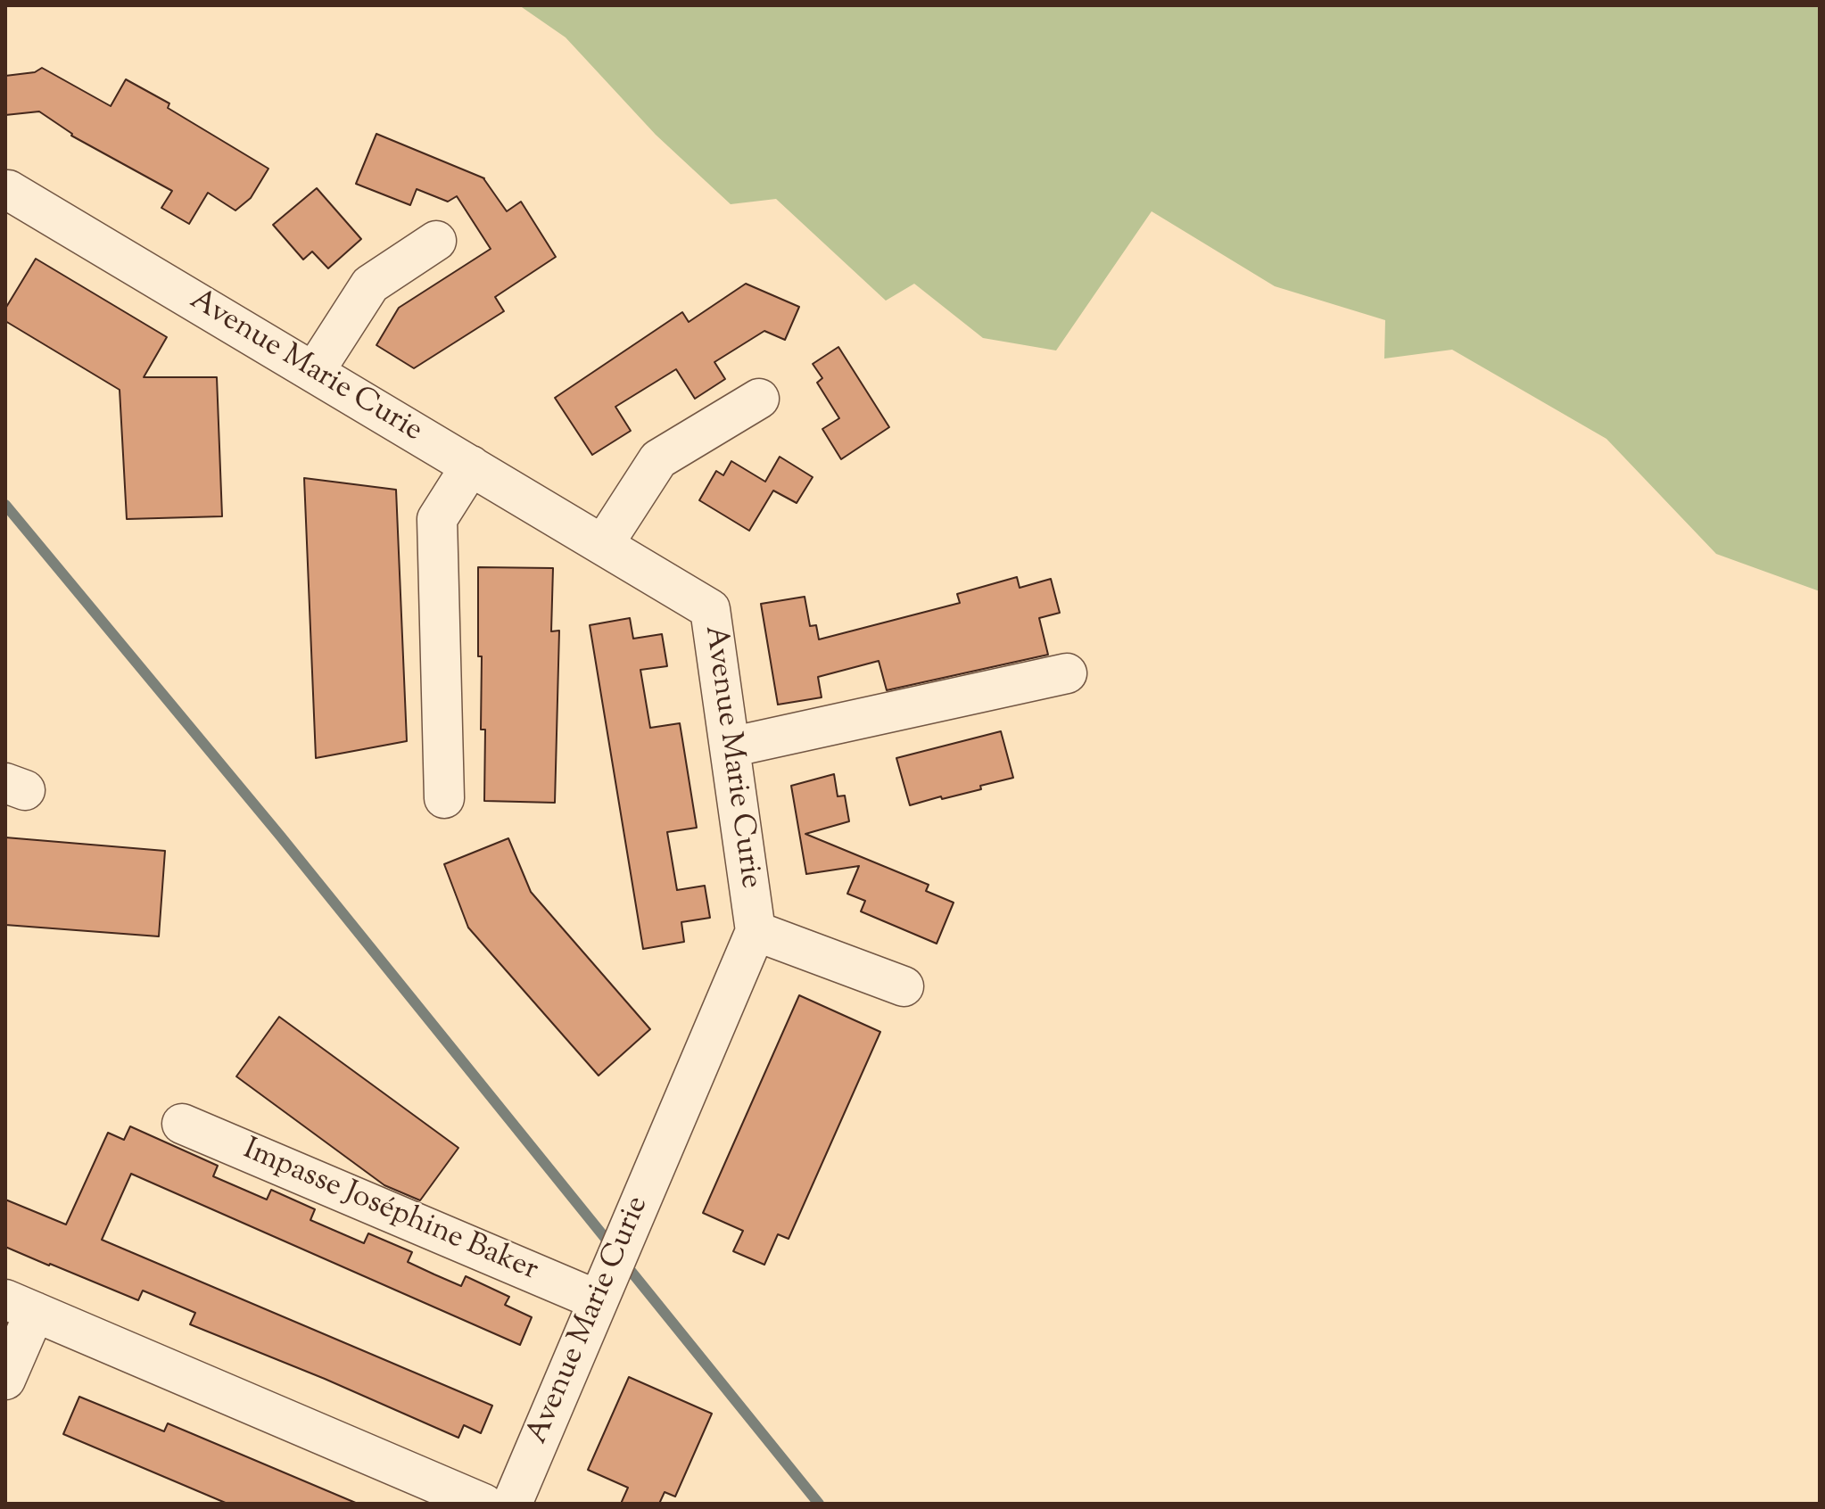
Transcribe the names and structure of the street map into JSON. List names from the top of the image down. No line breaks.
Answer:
{"streets":{"street":["Avenue Marie Curie","Impasse Joséphine Baker"]},"crossings":[["Avenue Marie Curie","Impasse Joséphine Baker"]]}
